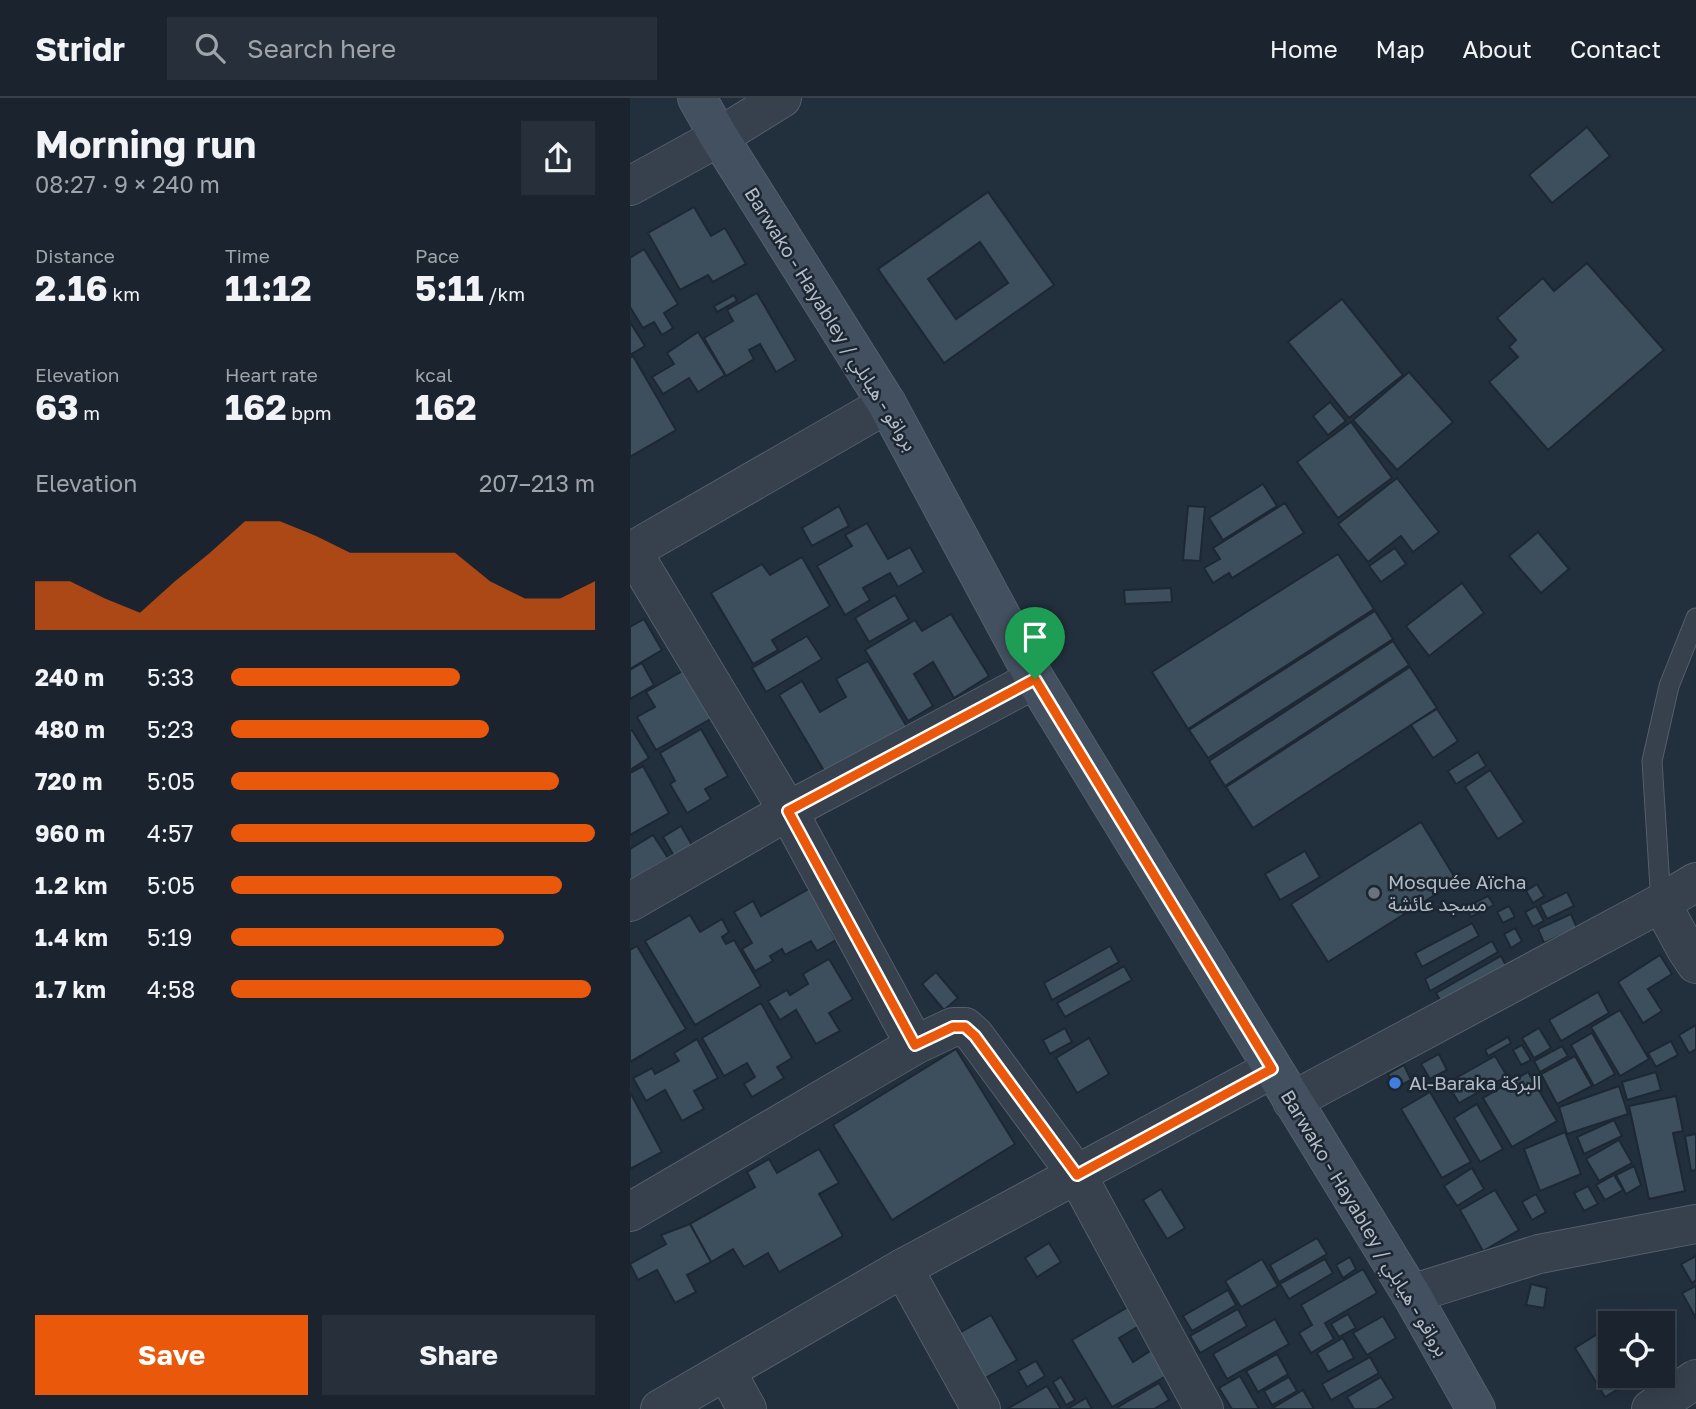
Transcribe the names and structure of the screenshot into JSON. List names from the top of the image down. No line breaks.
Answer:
{"streets":{"main road":["Barwako - Hayabley / برواقو - هيابلي"]},"places":["Mosquée Aïcha مسجد عائشة","Al-Baraka البركة"],"page":{"header":"Stridr","search":"Search here","nav":["Home","Map","About","Contact"],"heading":["Morning run","08:27 · 9 × 240 m"],"stats":[["Distance","2.16 km"],["Time","11:12"],["Pace","5:11 /km"],["Elevation","63 m"],["Heart rate","162 bpm"],["kcal","162"]],"chart":["Elevation","207–213 m"],"list":[{"name":"240 m","note":"5:33"},{"name":"480 m","note":"5:23"},{"name":"720 m","note":"5:05"},{"name":"960 m","note":"4:57"},{"name":"1.2 km","note":"5:05"},{"name":"1.4 km","note":"5:19"},{"name":"1.7 km","note":"4:58"}],"buttons":["Save","Share"]}}
